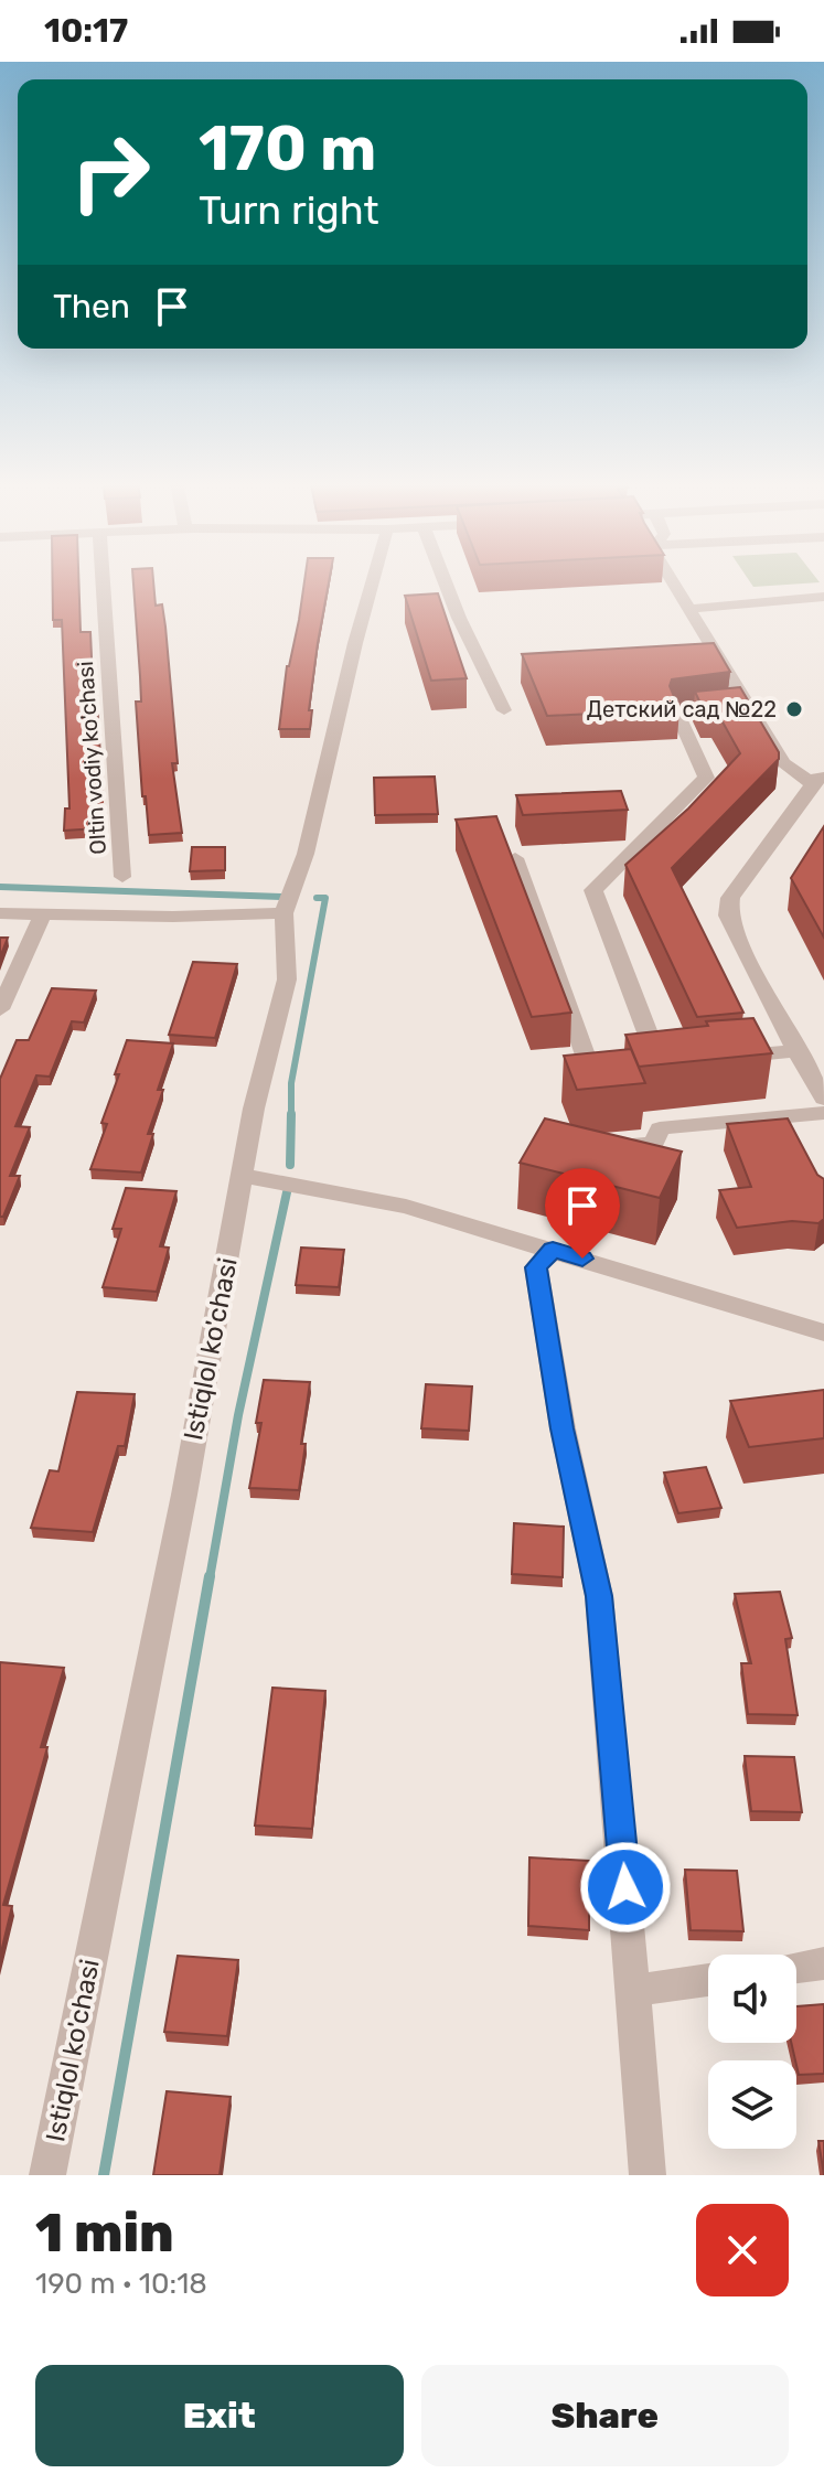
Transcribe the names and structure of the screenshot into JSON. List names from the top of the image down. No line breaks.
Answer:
{"streets":{"street":["Oltin vodiy ko'chasi","Istiqlol ko'chasi"]},"places":["Детский сад №22"],"page":{"status":"10:17","turn":["170 m","Turn right"],"then":"Then","heading":["1 min","190 m · 10:18"],"buttons":["Exit","Share"]}}
